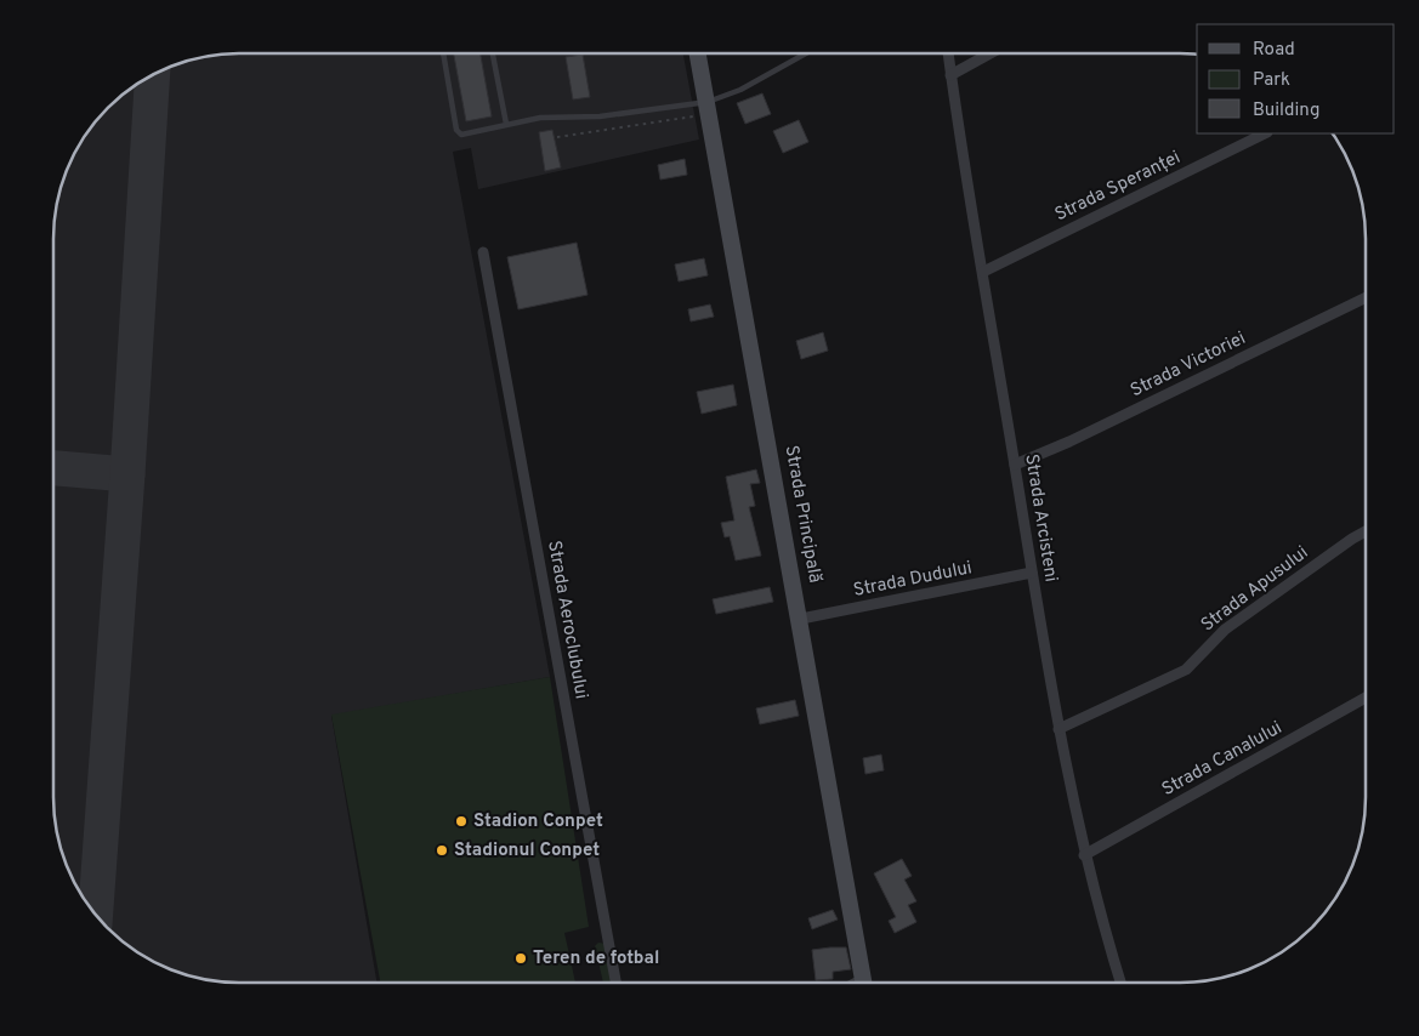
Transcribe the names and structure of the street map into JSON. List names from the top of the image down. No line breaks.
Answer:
{"streets":{"main road":["Strada Principală"],"street":["Strada Speranței","Strada Victoriei","Strada Arcisteni","Strada Dudului","Strada Apusului","Strada Aeroclubului","Strada Canalului"]},"crossings":[["Strada Speranței","Strada Arcisteni"],["Strada Victoriei","Strada Arcisteni"],["Strada Principală","Strada Dudului"],["Strada Arcisteni","Strada Dudului"],["Strada Arcisteni","Strada Apusului"],["Strada Arcisteni","Strada Canalului"]],"places":["Stadion Conpet","Stadionul Conpet","Teren de fotbal"],"legend":["Road","Park","Building"]}
